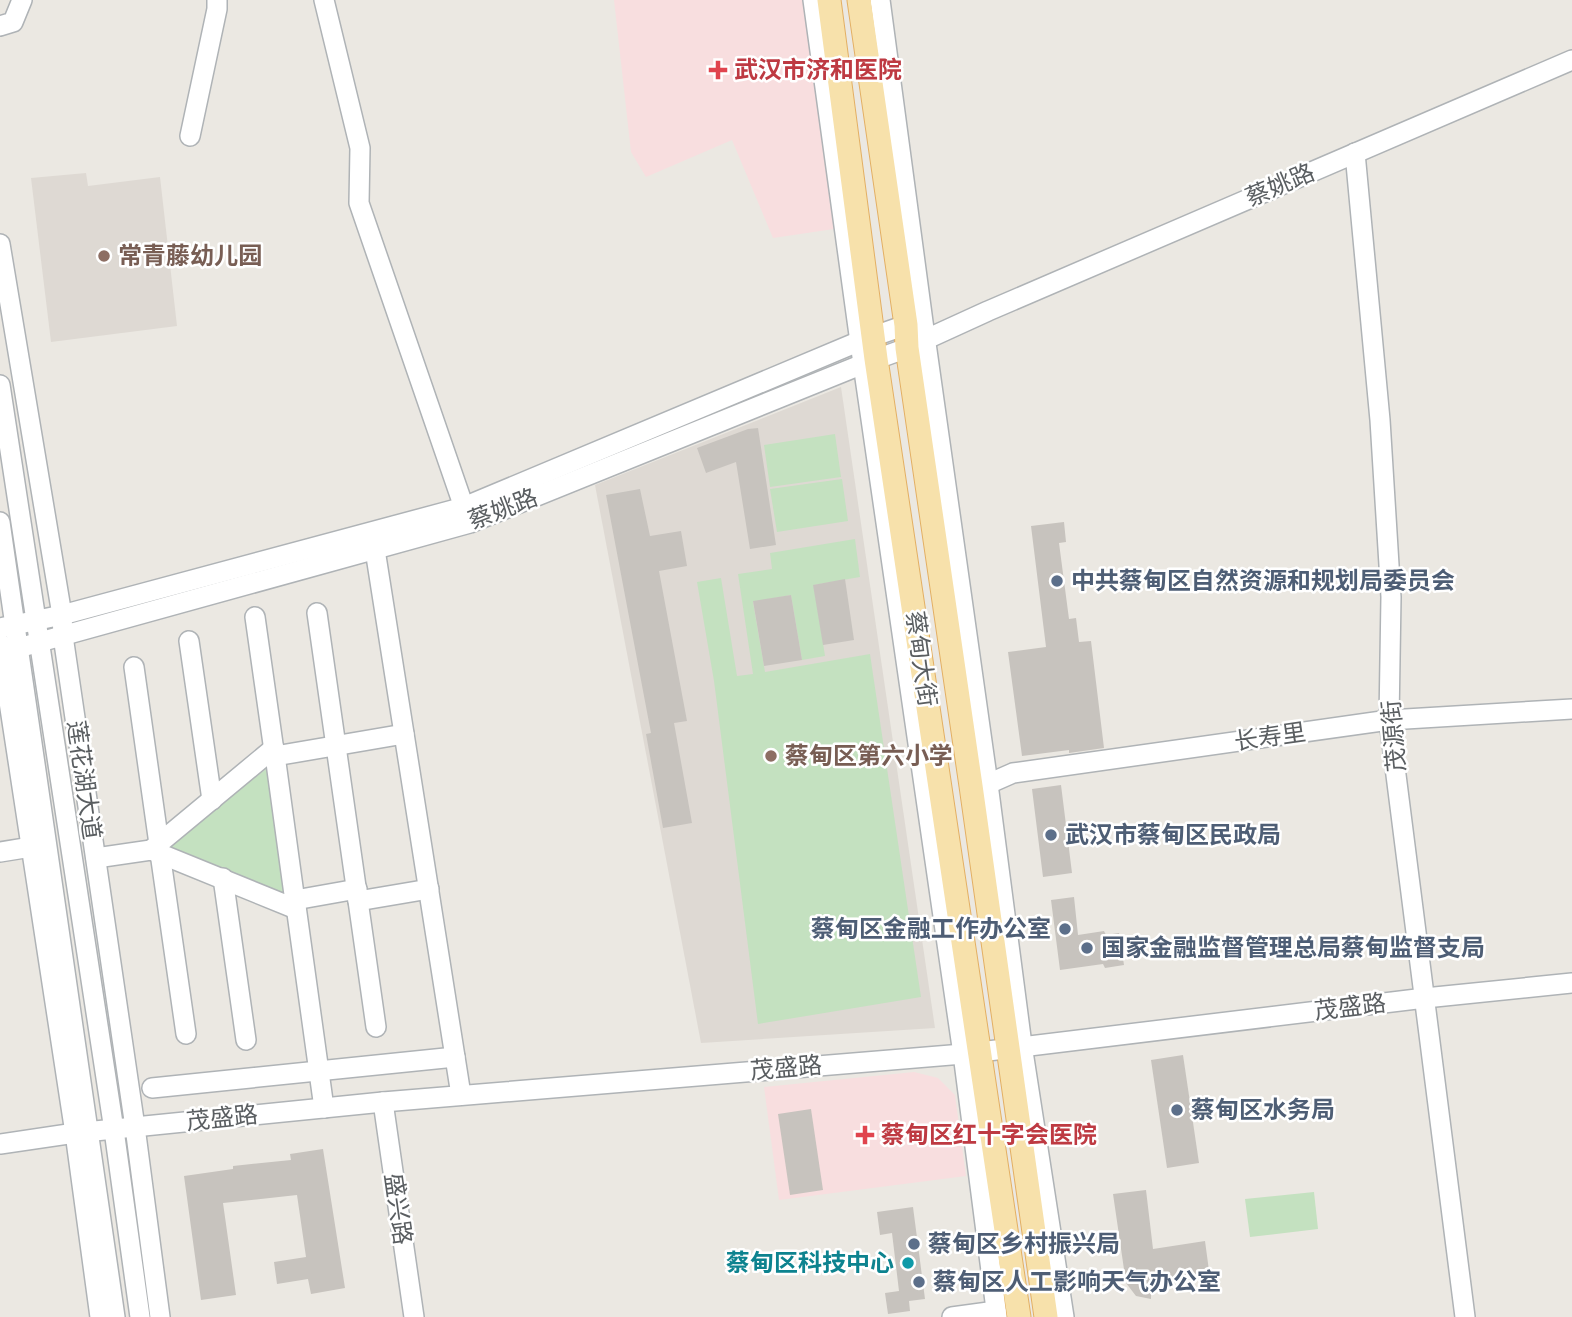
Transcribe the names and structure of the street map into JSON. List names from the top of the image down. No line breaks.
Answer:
{"streets":{"main road":["蔡甸大街"],"street":["蔡姚路","茂源街","长寿里","莲花湖大道","茂盛路","盛兴路"]},"crossings":[["蔡姚路","蔡甸大街"],["蔡姚路","茂源街"],["蔡姚路","莲花湖大道"],["蔡甸大街","长寿里"],["蔡甸大街","茂盛路"],["茂源街","长寿里"],["茂源街","茂盛路"],["莲花湖大道","茂盛路"],["茂盛路","盛兴路"]],"places":{"health":["武汉市济和医院","蔡甸区红十字会医院"],"other":["常青藤幼儿园","中共蔡甸区自然资源和规划局委员会","蔡甸区第六小学","武汉市蔡甸区民政局","蔡甸区金融工作办公室","国家金融监督管理总局蔡甸监督支局","蔡甸区水务局","蔡甸区乡村振兴局","蔡甸区科技中心","蔡甸区人工影响天气办公室"]}}
